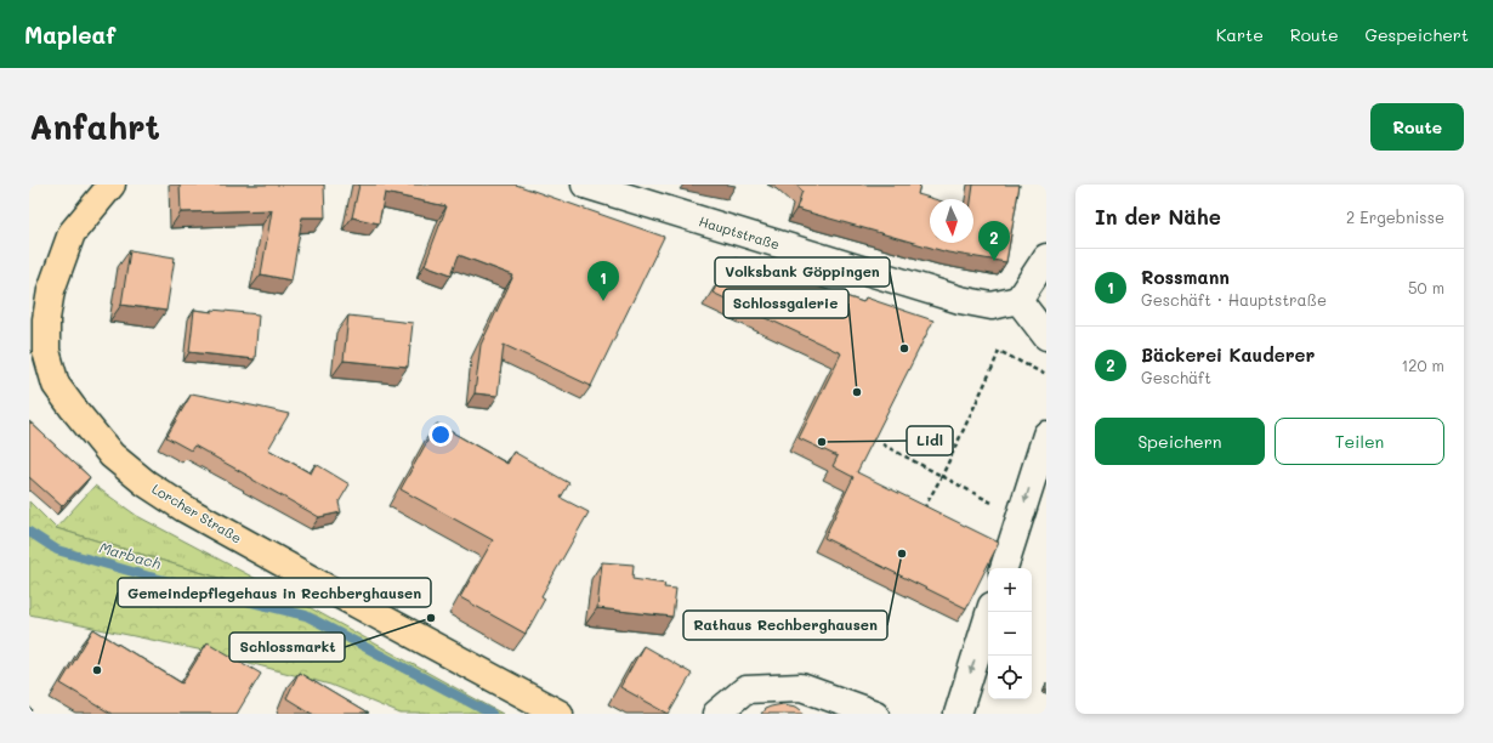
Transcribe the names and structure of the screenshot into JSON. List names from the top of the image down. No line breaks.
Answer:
{"streets":{"main road":["Lorcher Straße"],"street":["Hauptstraße"]},"water":["Marbach"],"places":["Volksbank Göppingen","Schlossgalerie","Lidl","Rathaus Rechberghausen","Schlossmarkt","Gemeindepflegehaus in Rechberghausen"],"north":"bottom","page":{"header":"Mapleaf","nav":["Karte","Route","Gespeichert"],"buttons":["Route",["Speichern","Teilen"]],"title":"Anfahrt","heading":["In der Nähe","2 Ergebnisse"],"pins":["2","1"],"list":[{"mark":"1","name":"Rossmann","note":"Geschäft · Hauptstraße","value":"50 m"},{"mark":"2","name":"Bäckerei Kauderer","note":"Geschäft","value":"120 m"}],"map_buttons":["+","−"]}}
